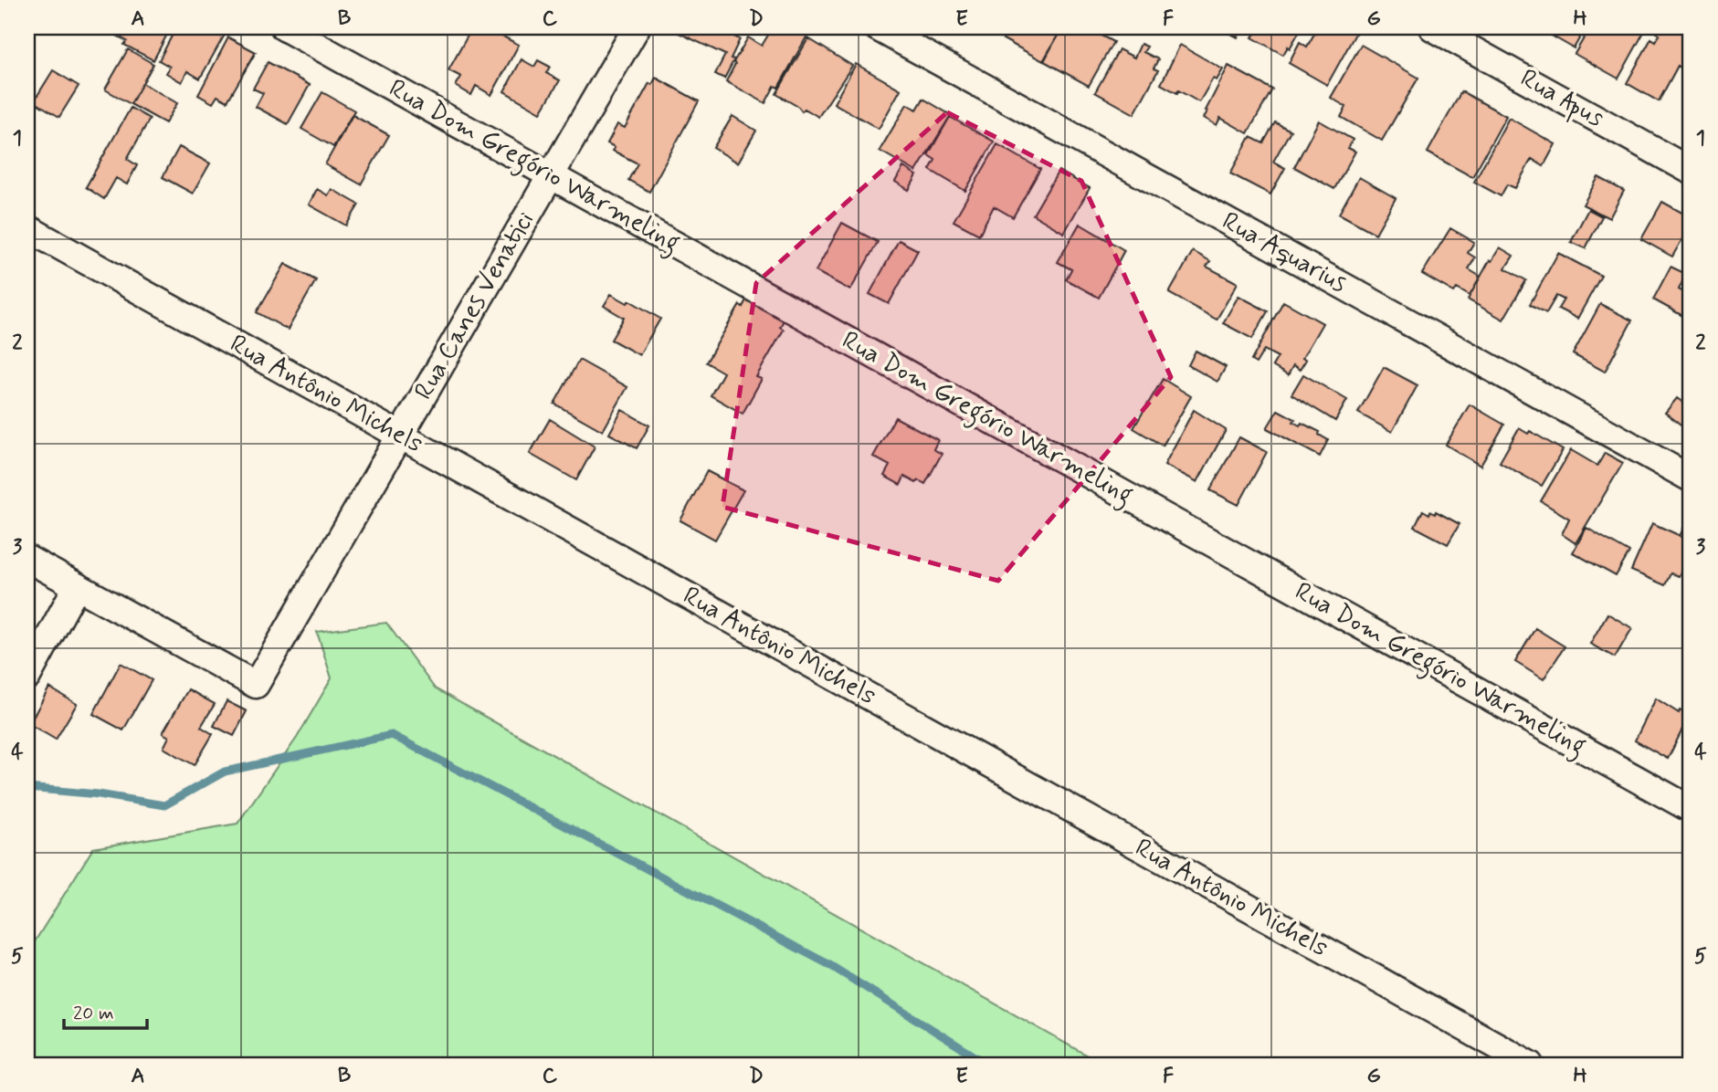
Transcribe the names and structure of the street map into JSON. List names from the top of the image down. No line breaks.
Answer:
{"streets":{"street":["Rua Apus","Rua Dom Gregório Warmeling","Rua Aquarius","Rua Canes Venatici","Rua Antônio Michels"]},"crossings":[["Rua Dom Gregório Warmeling","Rua Canes Venatici"],["Rua Canes Venatici","Rua Antônio Michels"]],"scale_bar":"20 m","grid":{"columns":["A","B","C","D","E","F","G","H"],"rows":["1","2","3","4","5"]}}
